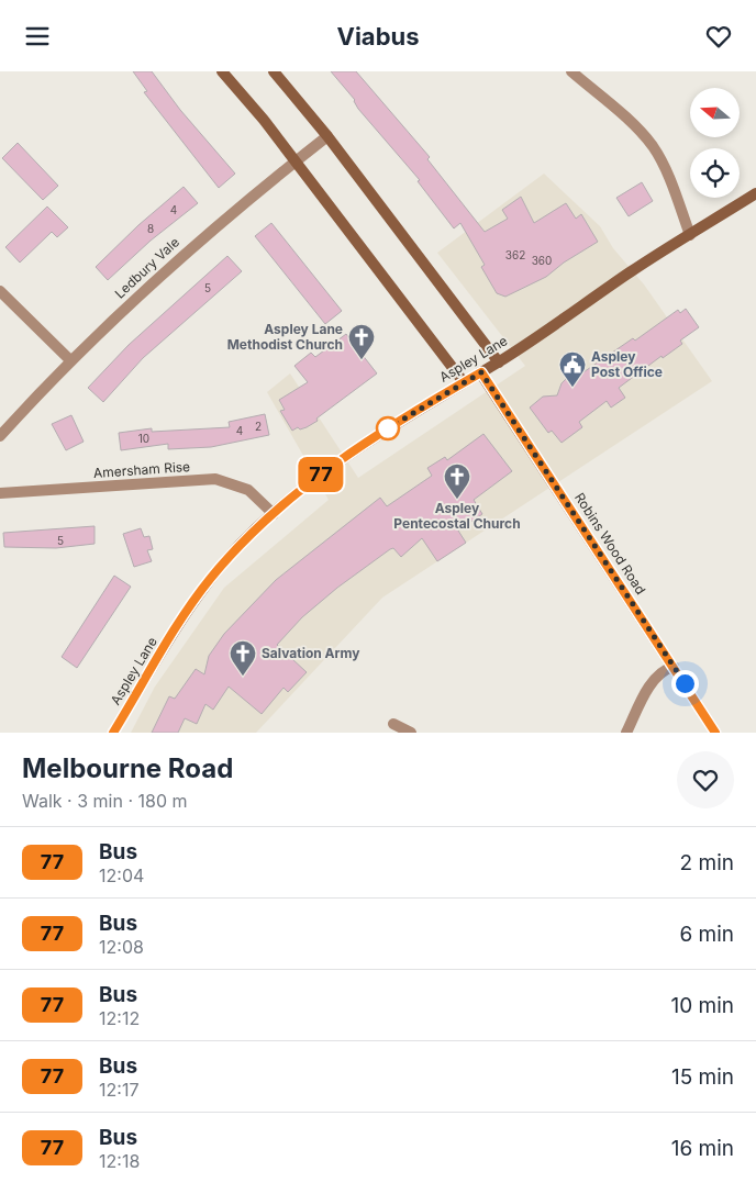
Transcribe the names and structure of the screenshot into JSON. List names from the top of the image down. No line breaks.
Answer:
{"streets":{"street":["Ledbury Vale","Aspley Lane","Amersham Rise","Robins Wood Road"]},"crossings":[["Aspley Lane","Amersham Rise"],["Aspley Lane","Robins Wood Road"]],"places":{"church":["Aspley Lane Methodist Church","Aspley Pentecostal Church","Salvation Army"],"public building":["Aspley Post Office"]},"lines":["bus line 77"],"house_numbers":["4","8","362","360","5","2","4","10","5"],"north":"left","page":{"header":"Viabus","on_map":"77","heading":["Melbourne Road","Walk · 3 min · 180 m"],"list":[{"mark":"77","name":"Bus","note":"12:04","value":"2 min"},{"mark":"77","name":"Bus","note":"12:08","value":"6 min"},{"mark":"77","name":"Bus","note":"12:12","value":"10 min"},{"mark":"77","name":"Bus","note":"12:17","value":"15 min"},{"mark":"77","name":"Bus","note":"12:18","value":"16 min"}]}}
